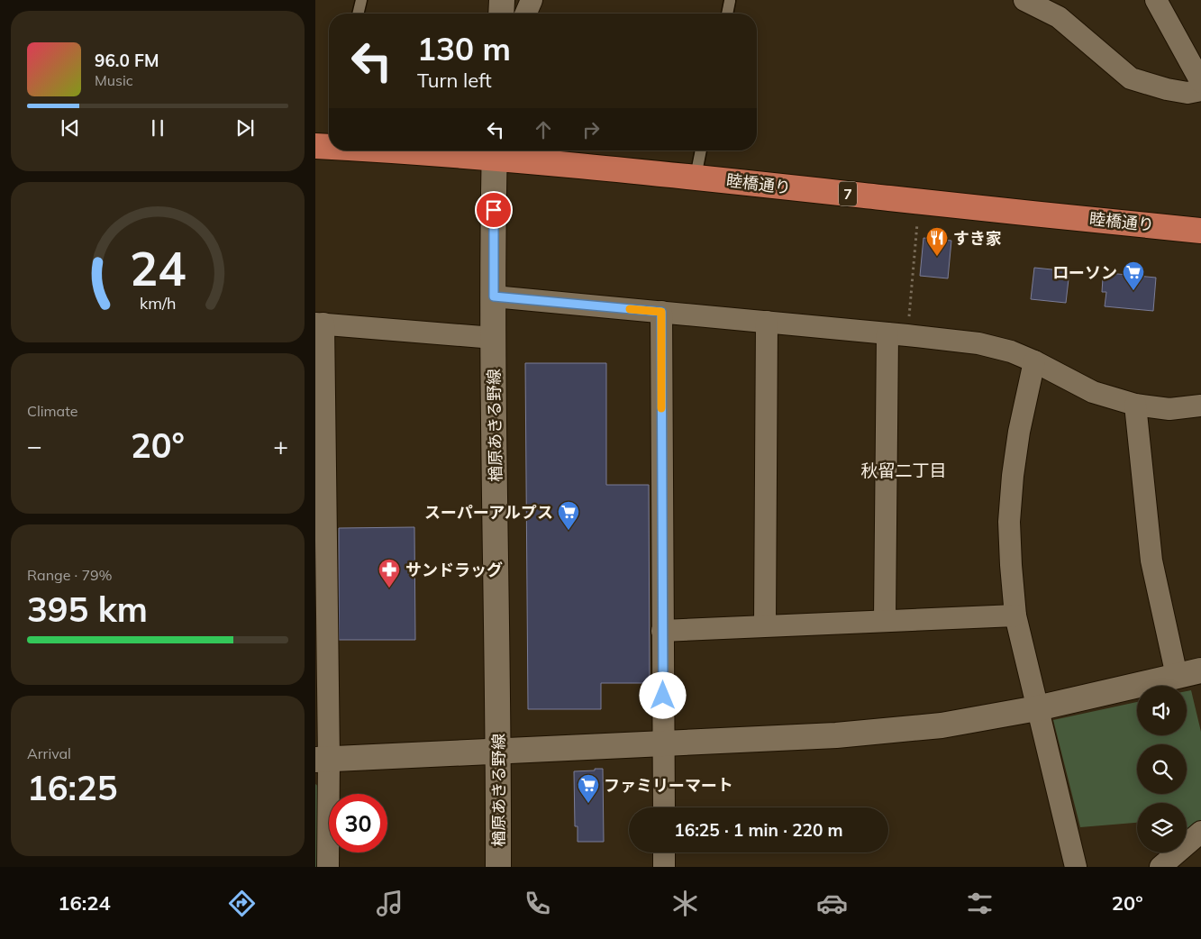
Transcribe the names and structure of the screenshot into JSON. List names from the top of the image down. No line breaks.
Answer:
{"streets":{"main road":["睦橋通り","7"],"street":["楢原あきる野線"]},"crossings":[["睦橋通り","楢原あきる野線"]],"districts":["秋留二丁目"],"places":{"restaurant":["すき家"],"supermarket":["ローソン","スーパーアルプス","ファミリーマート"],"pharmacy":["サンドラッグ"]},"page":{"turn":["130 m","Turn left"],"song":["96.0 FM","Music"],"tile":["Climate",["Range · 79%","395 km"],["Arrival","16:25"]],"heat":["−","20°","+"],"limit":"30","trip":"16:25 · 1 min · 220 m","tabs":["16:24","20°"],"gauge":["24","km/h"]}}
